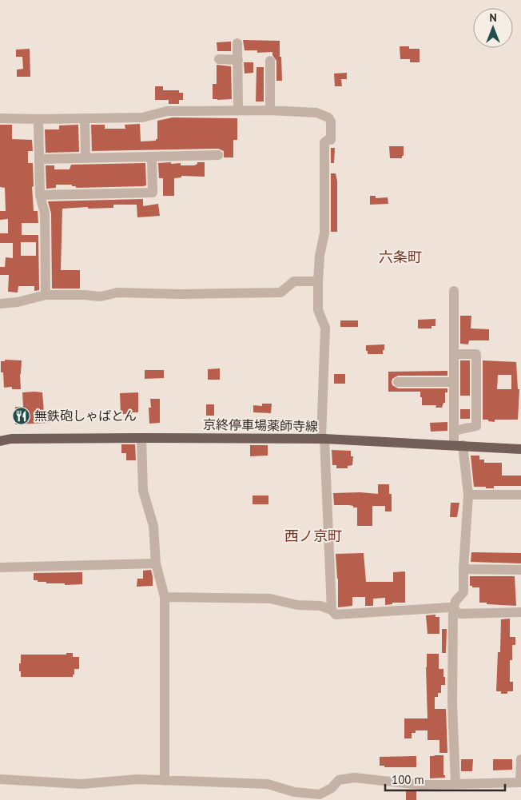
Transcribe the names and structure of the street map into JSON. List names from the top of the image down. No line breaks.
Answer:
{"streets":{"main road":["京終停車場薬師寺線"]},"districts":["六条町","西ノ京町"],"places":{"restaurant":["無鉄砲しゃばとん"]},"scale_bar":"100 m","north":"top"}
